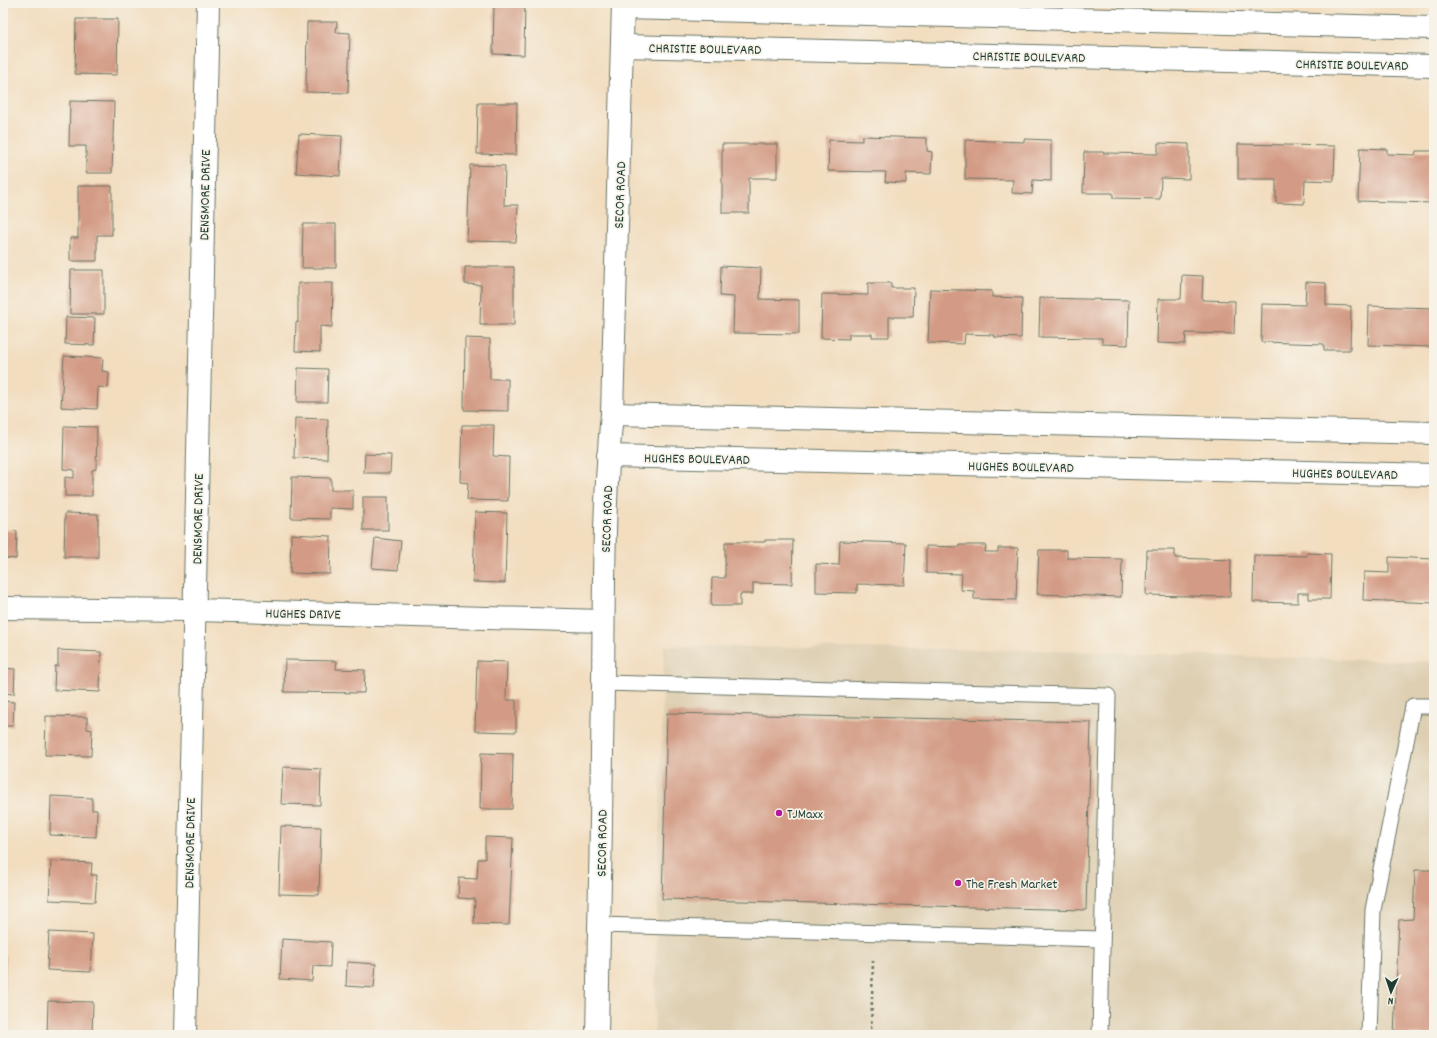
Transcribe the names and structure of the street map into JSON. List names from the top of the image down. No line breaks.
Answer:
{"streets":{"street":["CHRISTIE BOULEVARD","DENSMORE DRIVE","SECOR ROAD","HUGHES BOULEVARD","HUGHES DRIVE"]},"crossings":[["CHRISTIE BOULEVARD","SECOR ROAD"],["DENSMORE DRIVE","HUGHES DRIVE"],["SECOR ROAD","HUGHES BOULEVARD"],["SECOR ROAD","HUGHES DRIVE"]],"places":["TJMaxx","The Fresh Market"],"north":"bottom"}
